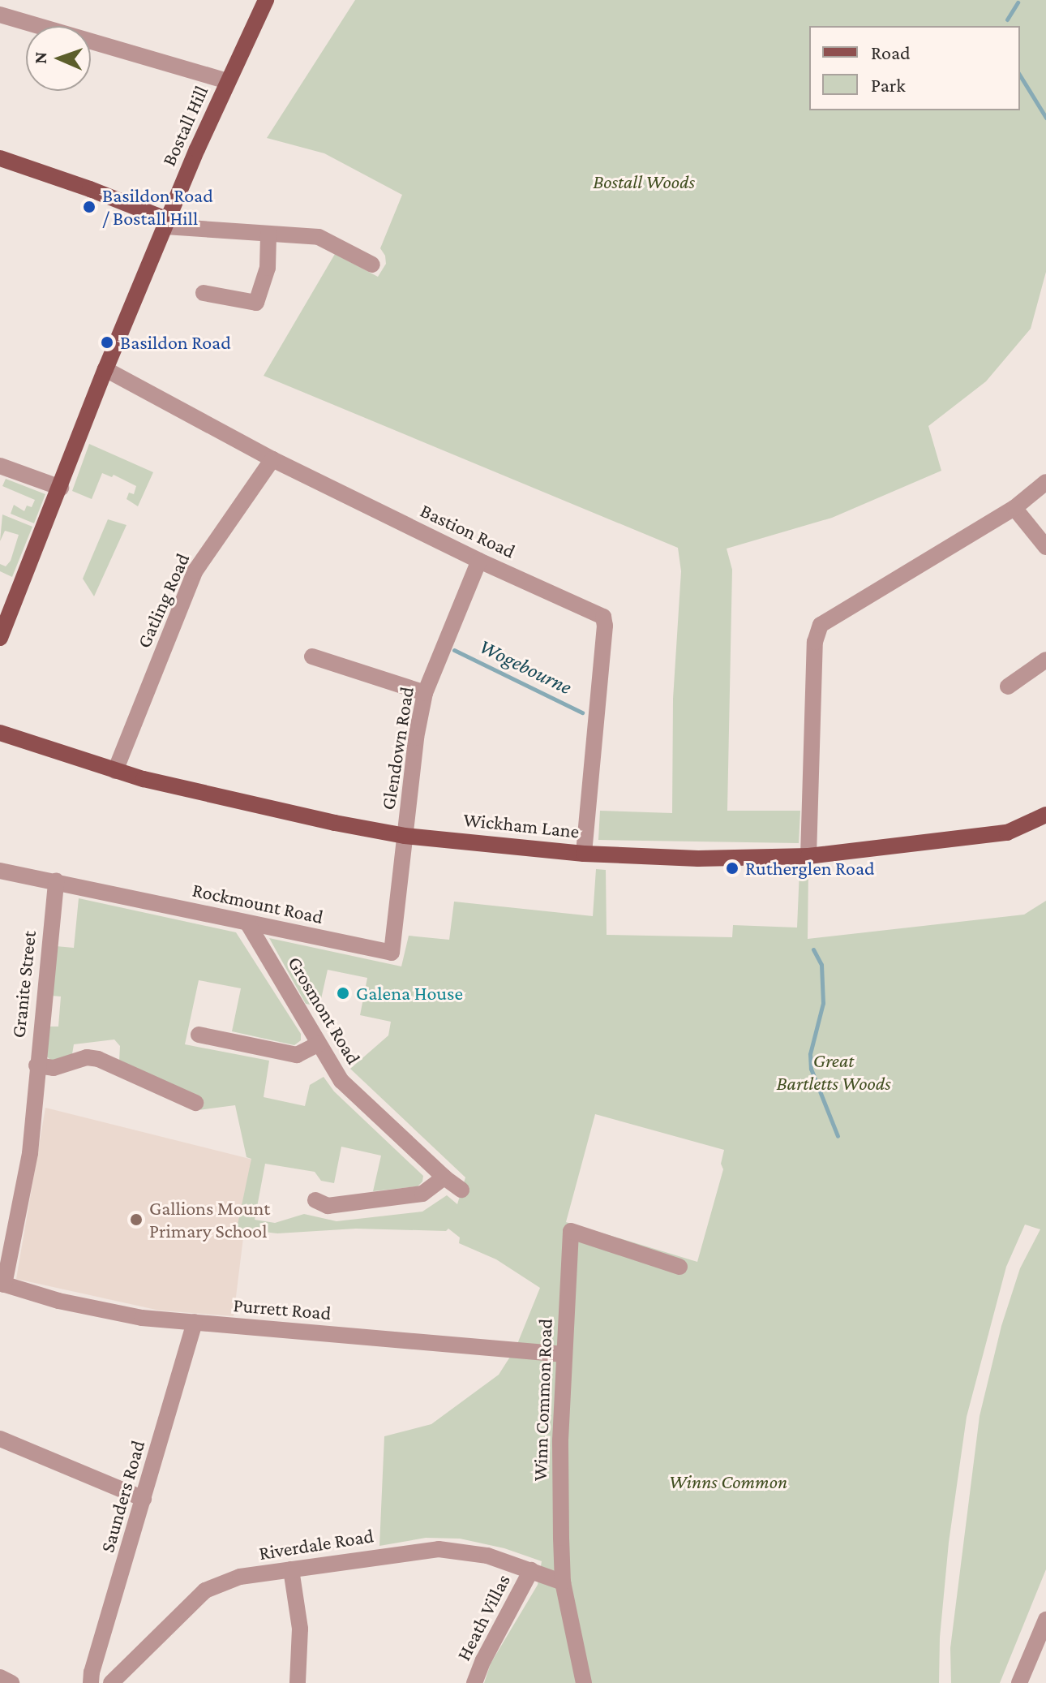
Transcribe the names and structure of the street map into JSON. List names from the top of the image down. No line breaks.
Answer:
{"streets":{"main road":["Bostall Hill","Wickham Lane"],"street":["Bastion Road","Gatling Road","Glendown Road","Rockmount Road","Granite Street","Grosmont Road","Purrett Road","Winn Common Road","Saunders Road","Riverdale Road","Heath Villas"]},"crossings":[["Bostall Hill","Bastion Road"],["Bastion Road","Gatling Road"],["Bastion Road","Glendown Road"],["Bastion Road","Wickham Lane"],["Gatling Road","Wickham Lane"],["Glendown Road","Wickham Lane"],["Glendown Road","Rockmount Road"],["Wickham Lane","Rockmount Road"],["Rockmount Road","Granite Street"],["Rockmount Road","Grosmont Road"],["Granite Street","Purrett Road"],["Purrett Road","Winn Common Road"],["Purrett Road","Saunders Road"],["Winn Common Road","Riverdale Road"],["Riverdale Road","Heath Villas"]],"water":["Wogebourne"],"parks":["Bostall Woods","Great Bartletts Woods","Winns Common"],"places":["Basildon Road / Bostall Hill","Basildon Road","Rutherglen Road","Galena House","Gallions Mount Primary School"],"legend":["Road","Park"],"north":"left"}
